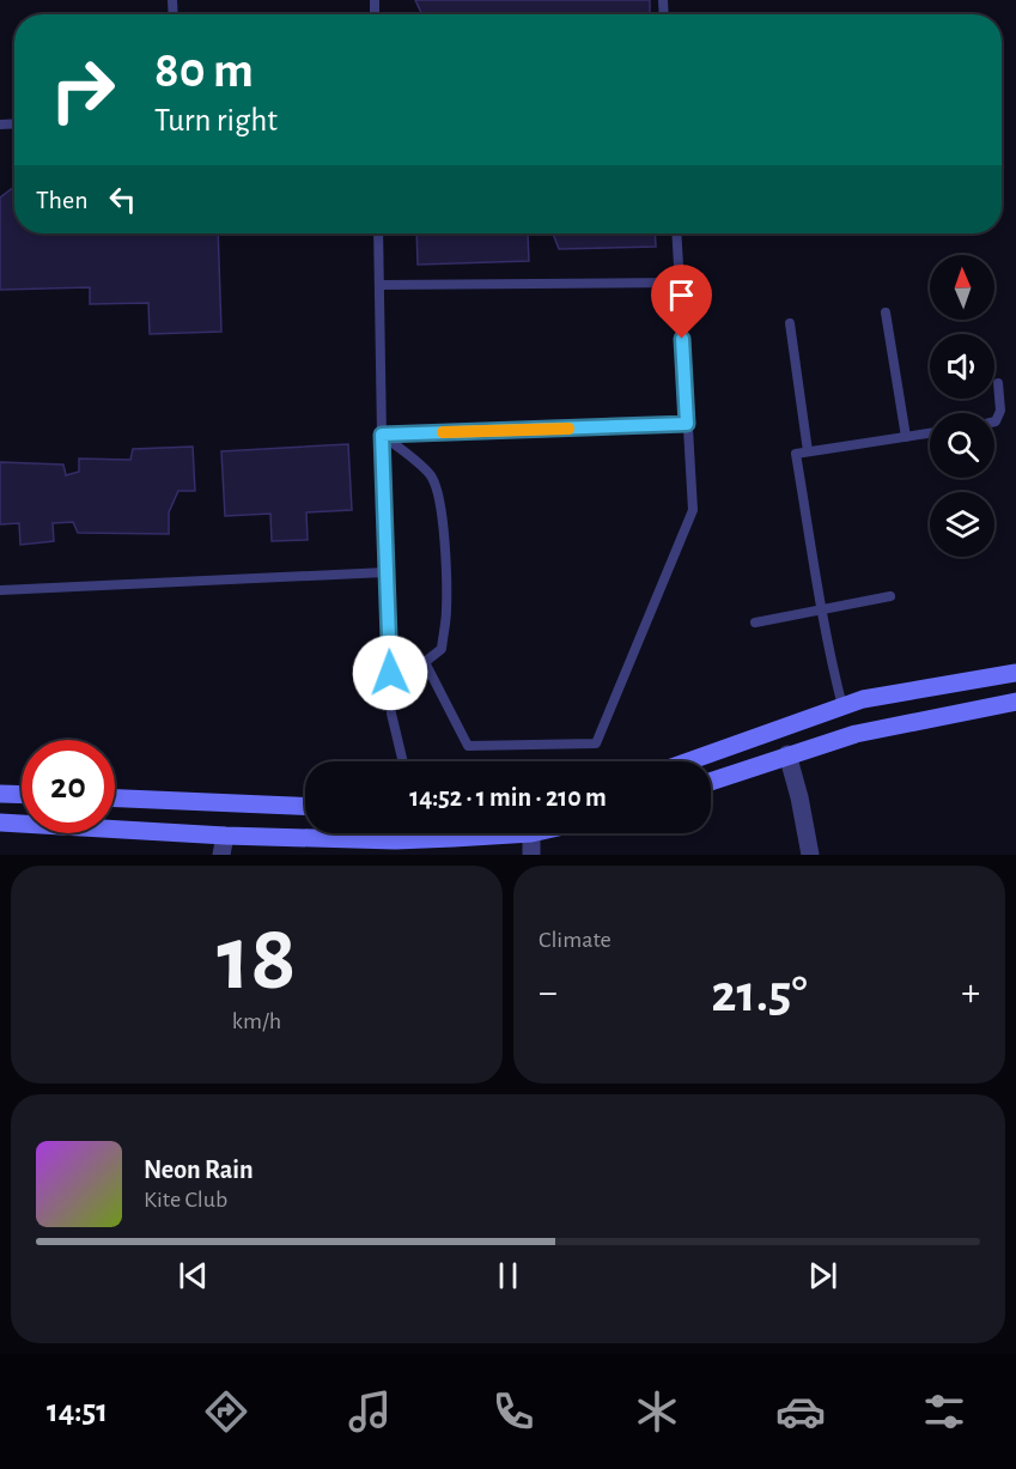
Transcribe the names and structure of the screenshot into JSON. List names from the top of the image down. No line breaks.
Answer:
{"north":"top","page":{"turn":["80 m","Turn right"],"then":"Then","limit":"20","trip":"14:52 · 1 min · 210 m","tile":[["18","km/h"],"Climate"],"heat":["−","21.5°","+"],"song":["Neon Rain","Kite Club"],"tabs":"14:51"}}
